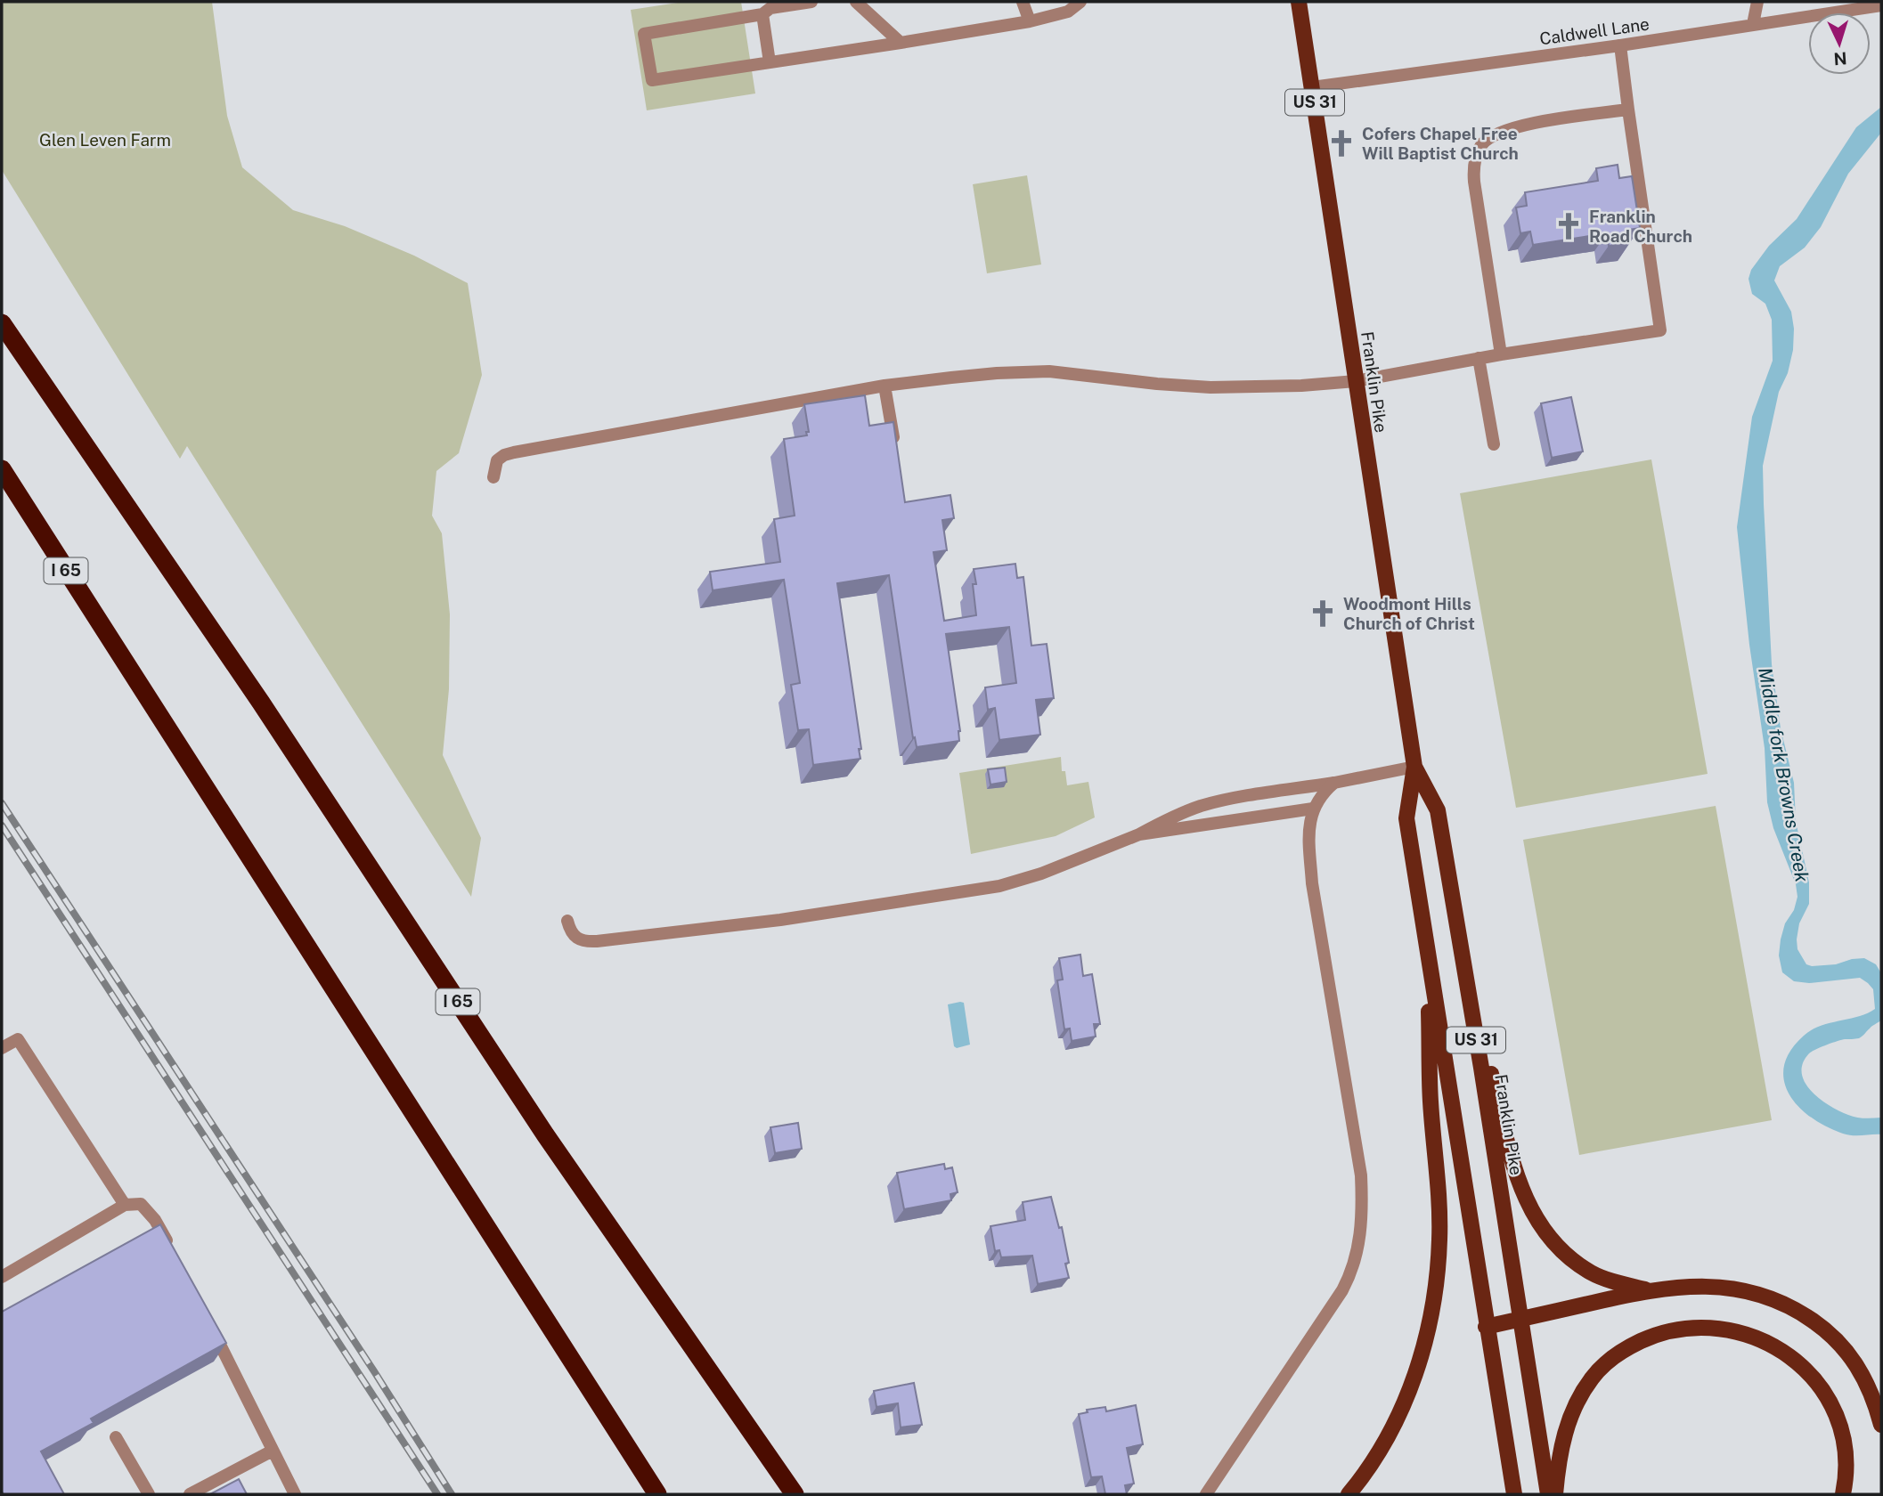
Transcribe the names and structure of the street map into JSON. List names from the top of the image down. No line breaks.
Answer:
{"streets":{"highway":["I 65"],"main road":["US 31","Franklin Pike"],"street":["Caldwell Lane"]},"crossings":[["Caldwell Lane","Franklin Pike"]],"water":["Middle fork Browns Creek"],"parks":["Glen Leven Farm"],"places":{"church":["Cofers Chapel Free Will Baptist Church","Franklin Road Church","Woodmont Hills Church of Christ"]},"north":"bottom"}
